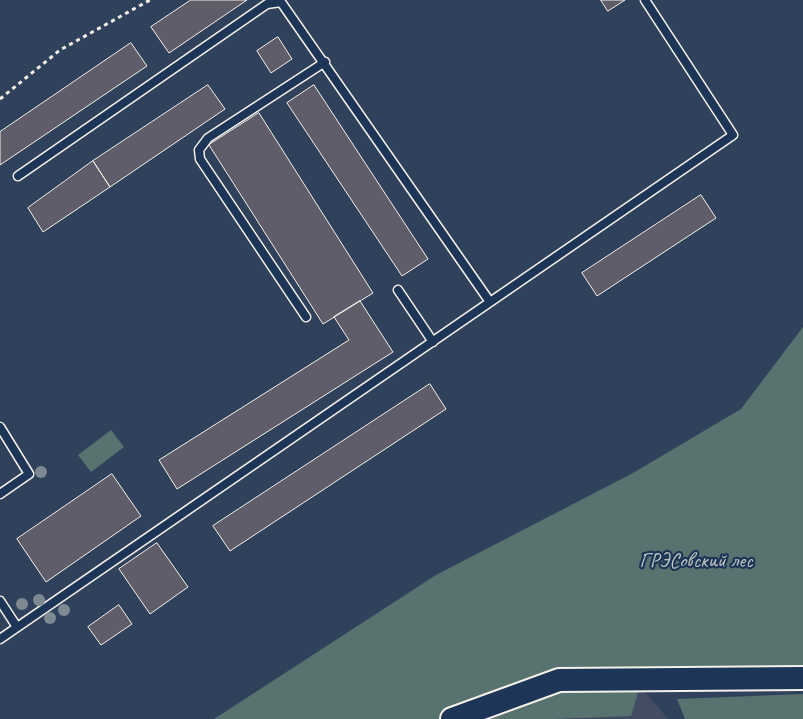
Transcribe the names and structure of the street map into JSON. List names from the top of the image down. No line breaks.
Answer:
{"parks":["ГРЭСовский лес"]}
